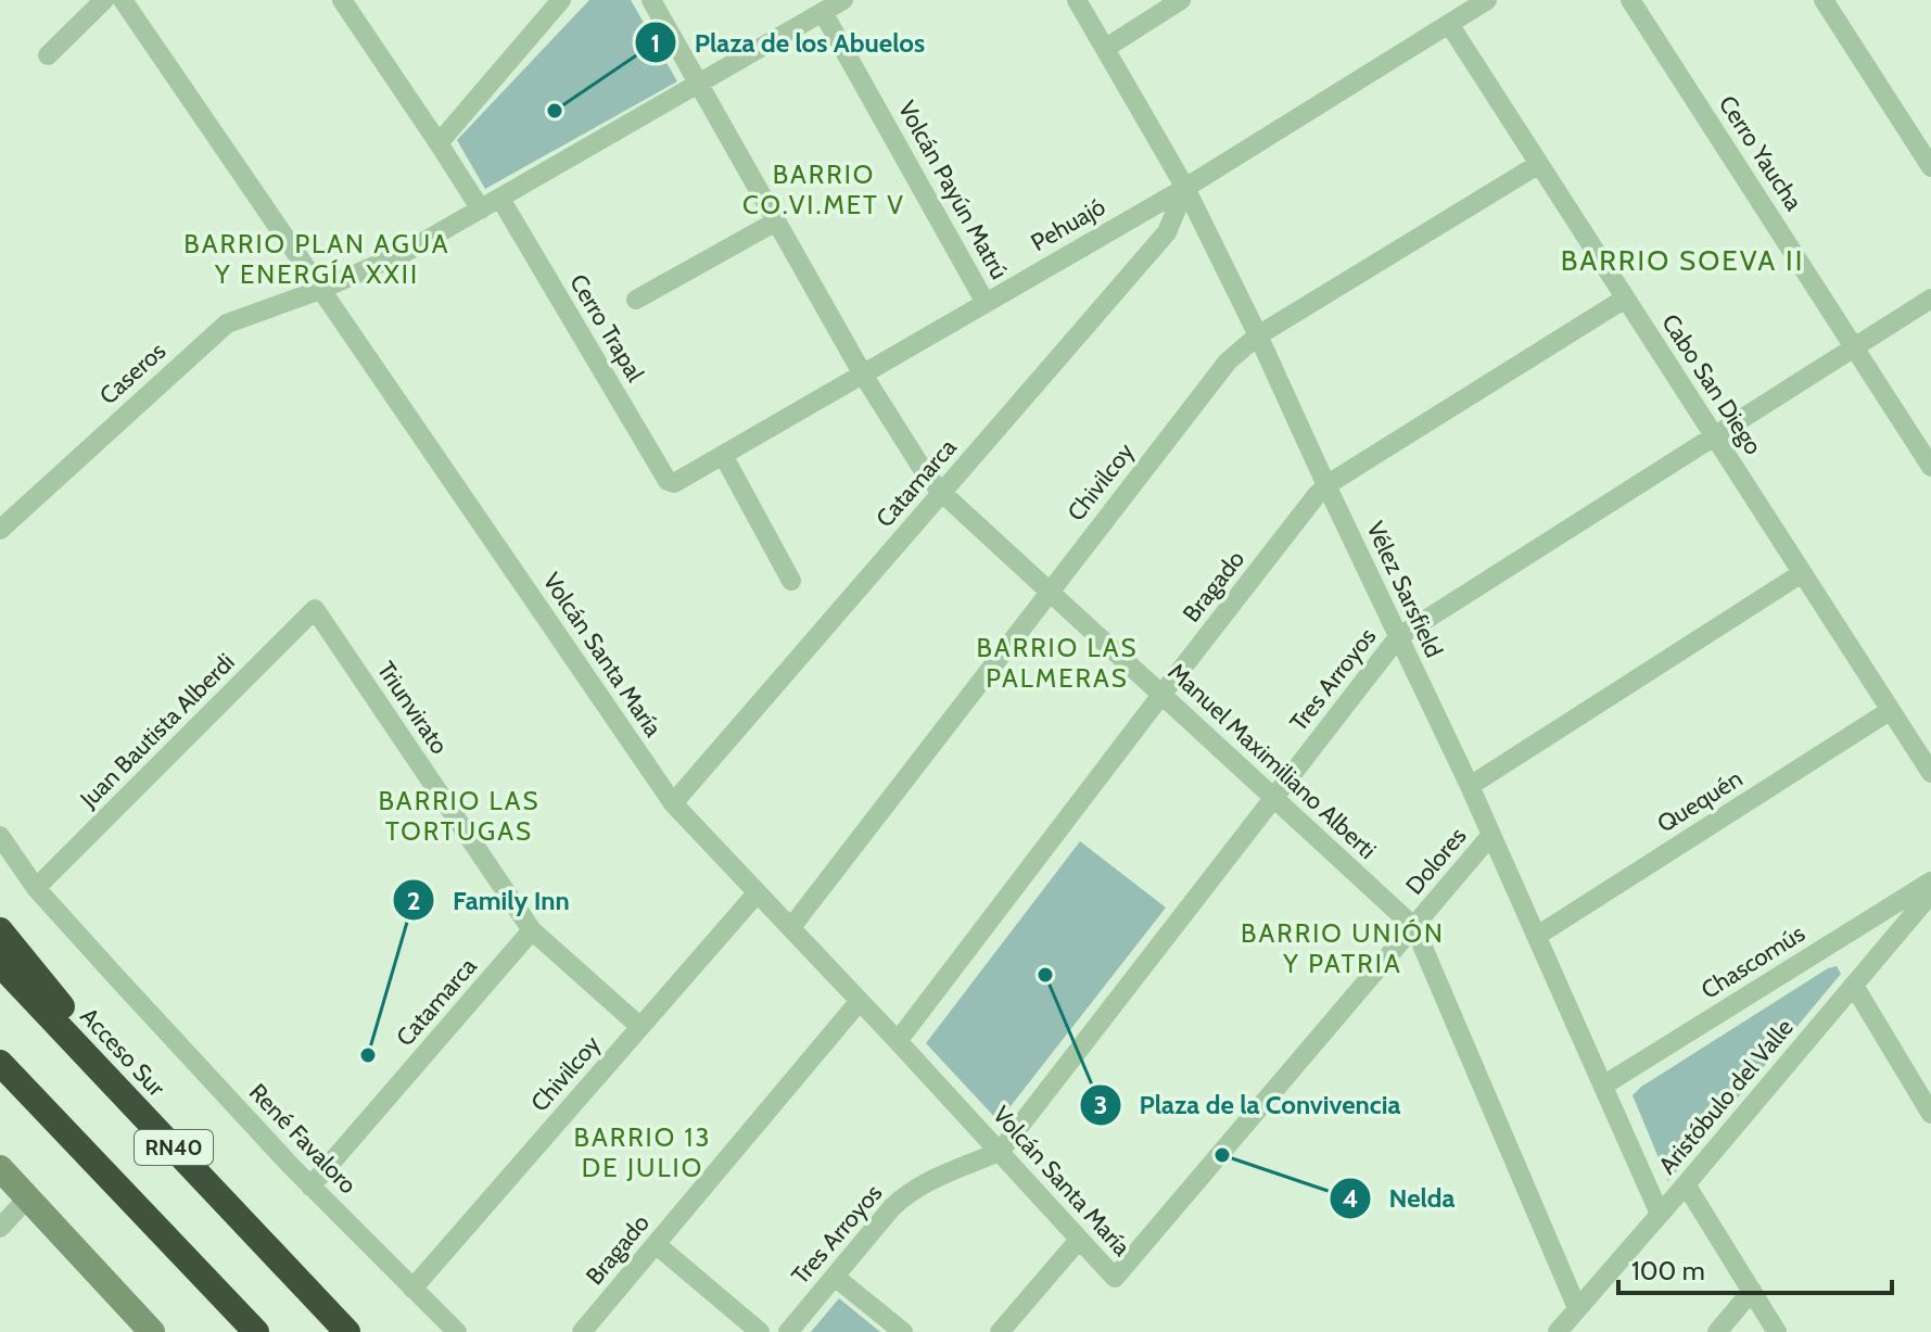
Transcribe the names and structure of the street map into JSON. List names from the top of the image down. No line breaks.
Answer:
{"streets":{"highway":["Acceso Sur","RN40"],"street":["Cerro Yaucha","Volcán Payún Matrú","Pehuajó","Cerro Trapal","Caseros","Cabo San Diego","Chivilcoy","Catamarca","Bragado","Vélez Sarsfield","Volcán Santa María","Tres Arroyos","Triunvirato","Juan Bautista Alberdi","Manuel Maximiliano Alberti","Quequén","Dolores","Chascomús","Aristóbulo del Valle","René Favaloro"]},"crossings":[["Cerro Yaucha","Tres Arroyos"],["Volcán Payún Matrú","Pehuajó"],["Volcán Payún Matrú","Caseros"],["Pehuajó","Cerro Trapal"],["Pehuajó","Cabo San Diego"],["Pehuajó","Catamarca"],["Pehuajó","Vélez Sarsfield"],["Pehuajó","Manuel Maximiliano Alberti"],["Cerro Trapal","Caseros"],["Caseros","Volcán Santa María"],["Caseros","Manuel Maximiliano Alberti"],["Cabo San Diego","Chivilcoy"],["Cabo San Diego","Bragado"],["Cabo San Diego","Tres Arroyos"],["Cabo San Diego","Quequén"],["Chivilcoy","Vélez Sarsfield"],["Chivilcoy","Volcán Santa María"],["Chivilcoy","Triunvirato"],["Chivilcoy","Manuel Maximiliano Alberti"],["Chivilcoy","René Favaloro"],["Catamarca","Vélez Sarsfield"],["Catamarca","Volcán Santa María"],["Catamarca","Triunvirato"],["Catamarca","Manuel Maximiliano Alberti"],["Catamarca","René Favaloro"],["Bragado","Vélez Sarsfield"],["Bragado","Volcán Santa María"],["Bragado","Manuel Maximiliano Alberti"],["Vélez Sarsfield","Tres Arroyos"],["Vélez Sarsfield","Quequén"],["Vélez Sarsfield","Dolores"],["Vélez Sarsfield","Chascomús"],["Vélez Sarsfield","Aristóbulo del Valle"],["Volcán Santa María","Tres Arroyos"],["Volcán Santa María","Dolores"],["Tres Arroyos","Manuel Maximiliano Alberti"],["Triunvirato","Juan Bautista Alberdi"],["Juan Bautista Alberdi","René Favaloro"],["Manuel Maximiliano Alberti","Dolores"],["Manuel Maximiliano Alberti","Aristóbulo del Valle"]],"districts":["BARRIO CO.VI.MET V","BARRIO PLAN AGUA Y ENERGÍA XXII","BARRIO SOEVA II","BARRIO LAS PALMERAS","BARRIO LAS TORTUGAS","BARRIO UNIÓN Y PATRIA","BARRIO 13 DE JULIO"],"places":["Plaza de los Abuelos","Plaza de la Convivencia","Family Inn","Nelda"],"scale_bar":"100 m"}
